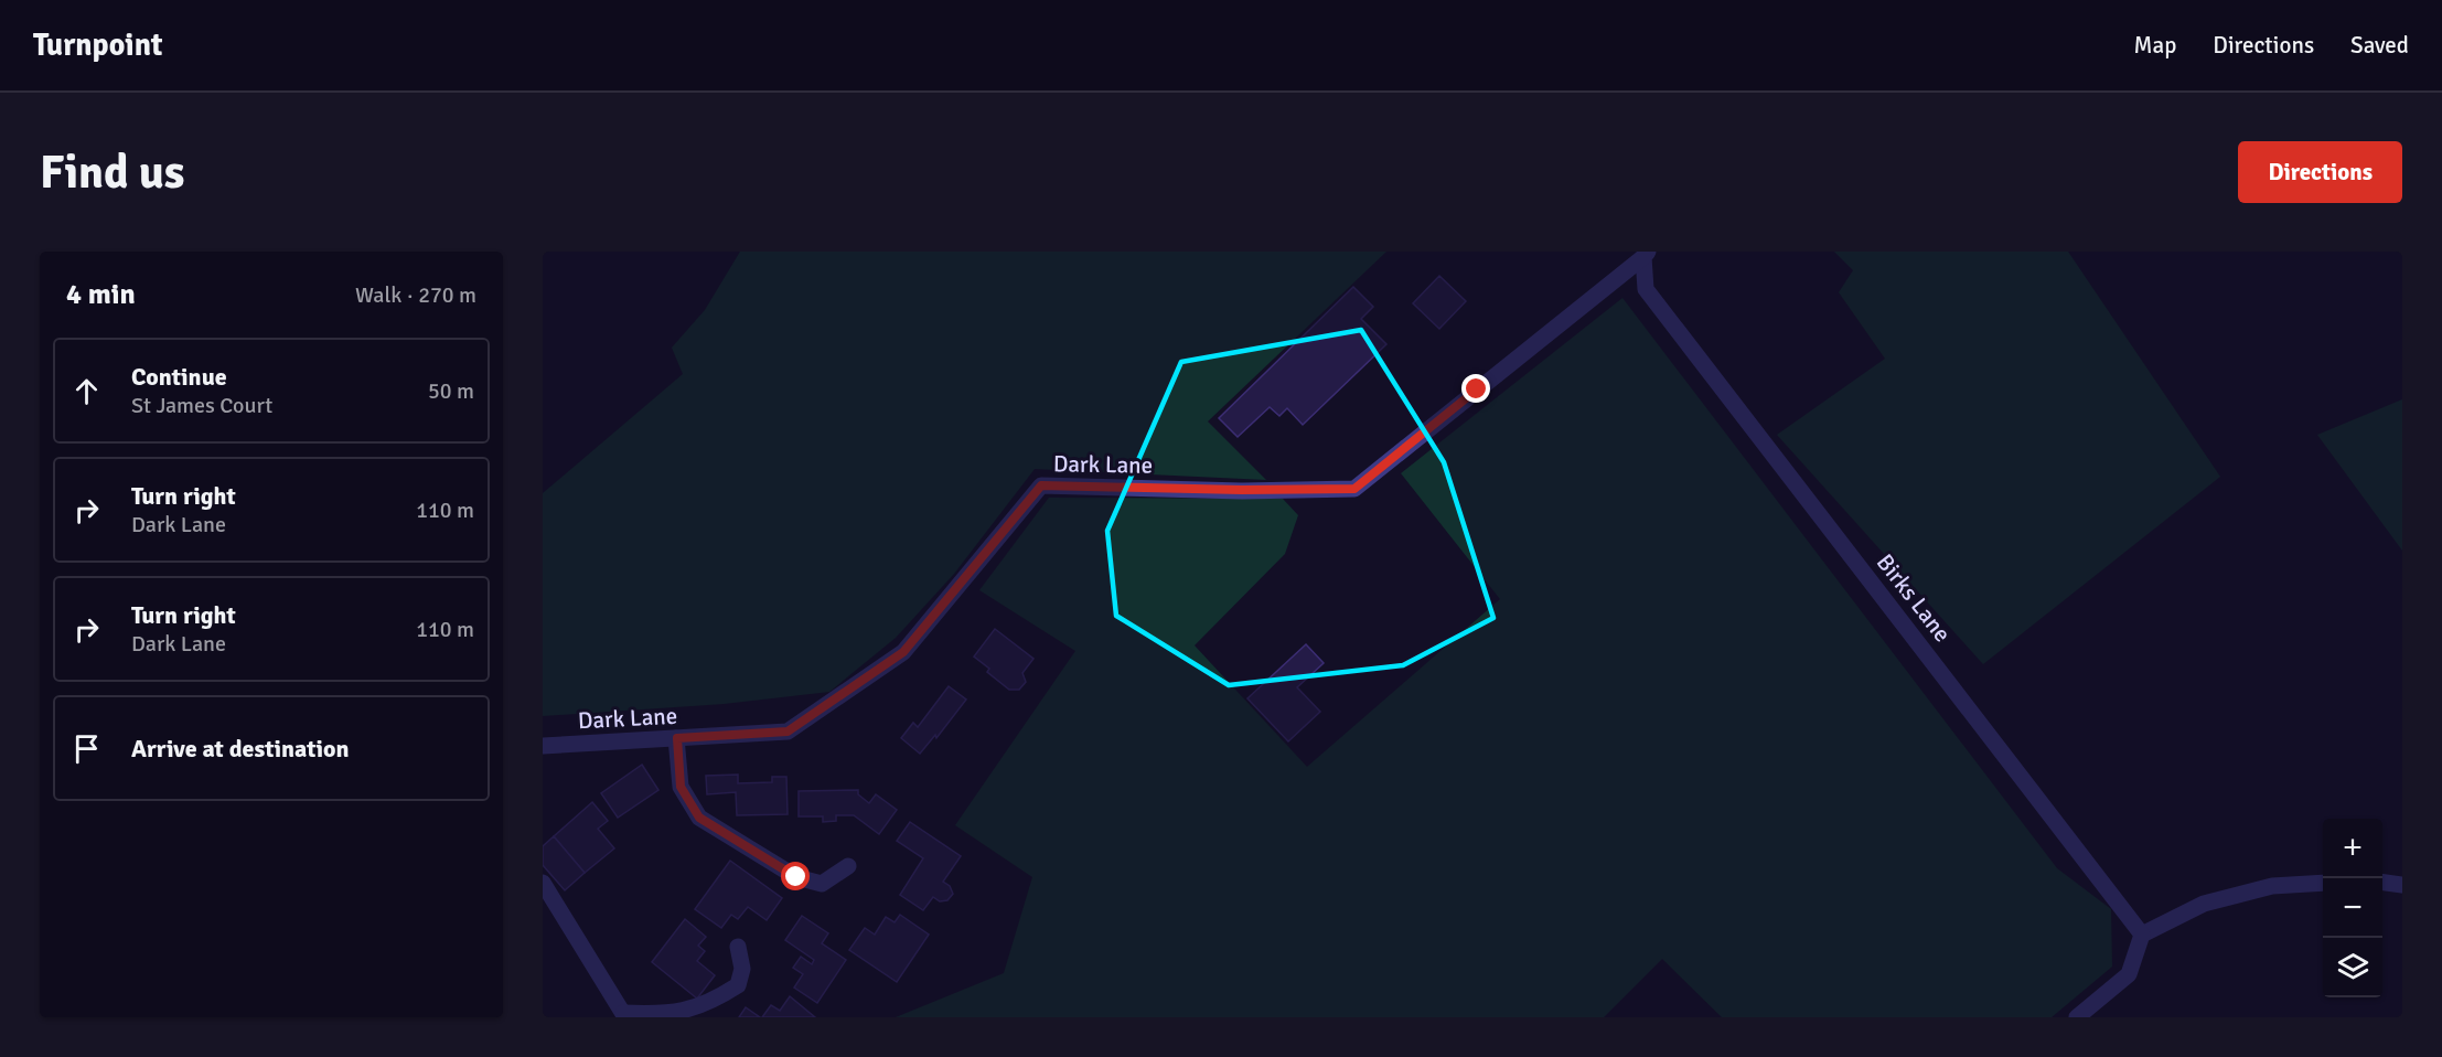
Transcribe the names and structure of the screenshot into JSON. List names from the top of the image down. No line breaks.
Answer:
{"streets":{"street":["Dark Lane","Birks Lane"]},"crossings":[["Dark Lane","Birks Lane"]],"page":{"header":"Turnpoint","nav":["Map","Directions","Saved"],"buttons":"Directions","title":"Find us","heading":["4 min","Walk · 270 m"],"list":[["Continue","St James Court","50 m"],["Turn right","Dark Lane","110 m"],["Turn right","Dark Lane","110 m"],"Arrive at destination"],"map_buttons":["+","−"]}}
